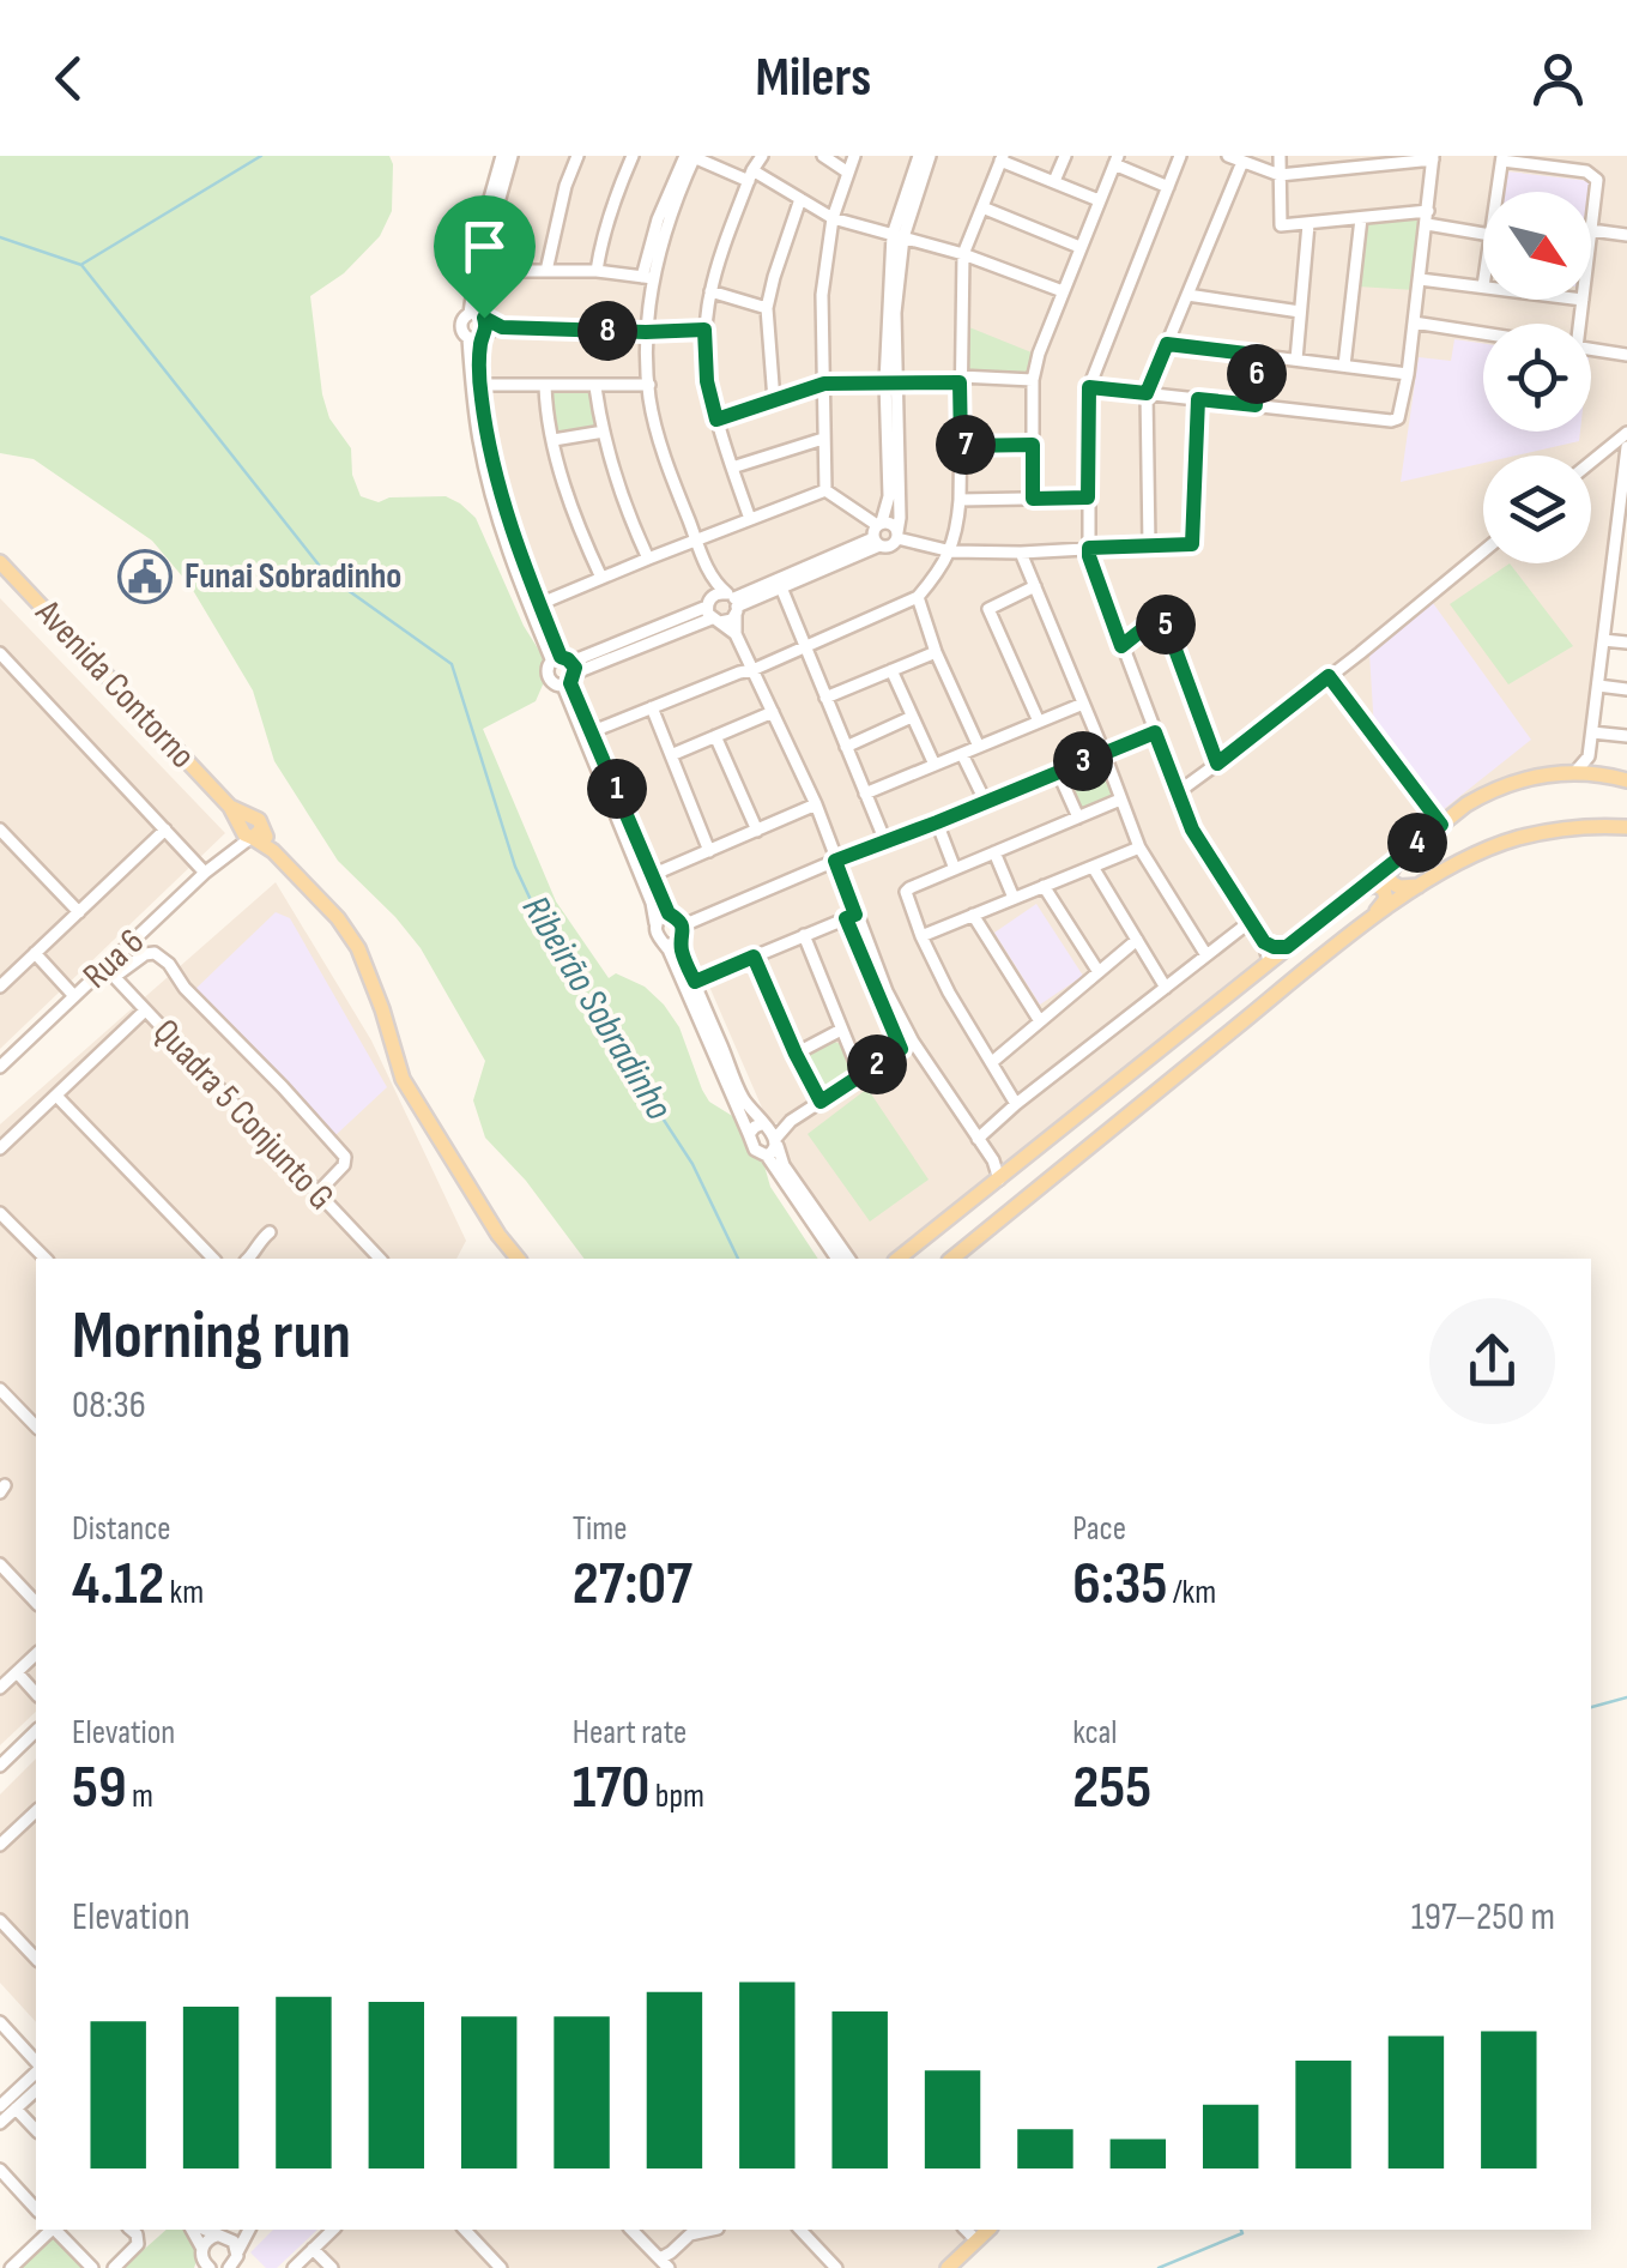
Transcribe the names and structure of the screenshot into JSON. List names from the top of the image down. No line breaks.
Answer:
{"streets":{"main road":["Avenida Contorno"],"street":["Rua 6","Quadra 5 Conjunto G"]},"crossings":[["Avenida Contorno","Rua 6"],["Rua 6","Quadra 5 Conjunto G"]],"water":["Ribeirão Sobradinho"],"places":{"public building":["Funai Sobradinho"]},"north":"bottom right","page":{"header":"Milers","pins":["8","6","7","5","3","1","4","2"],"heading":["Morning run","08:36"],"stats":[["Distance","4.12 km"],["Time","27:07"],["Pace","6:35 /km"],["Elevation","59 m"],["Heart rate","170 bpm"],["kcal","255"]],"chart":["Elevation","197–250 m"]}}
